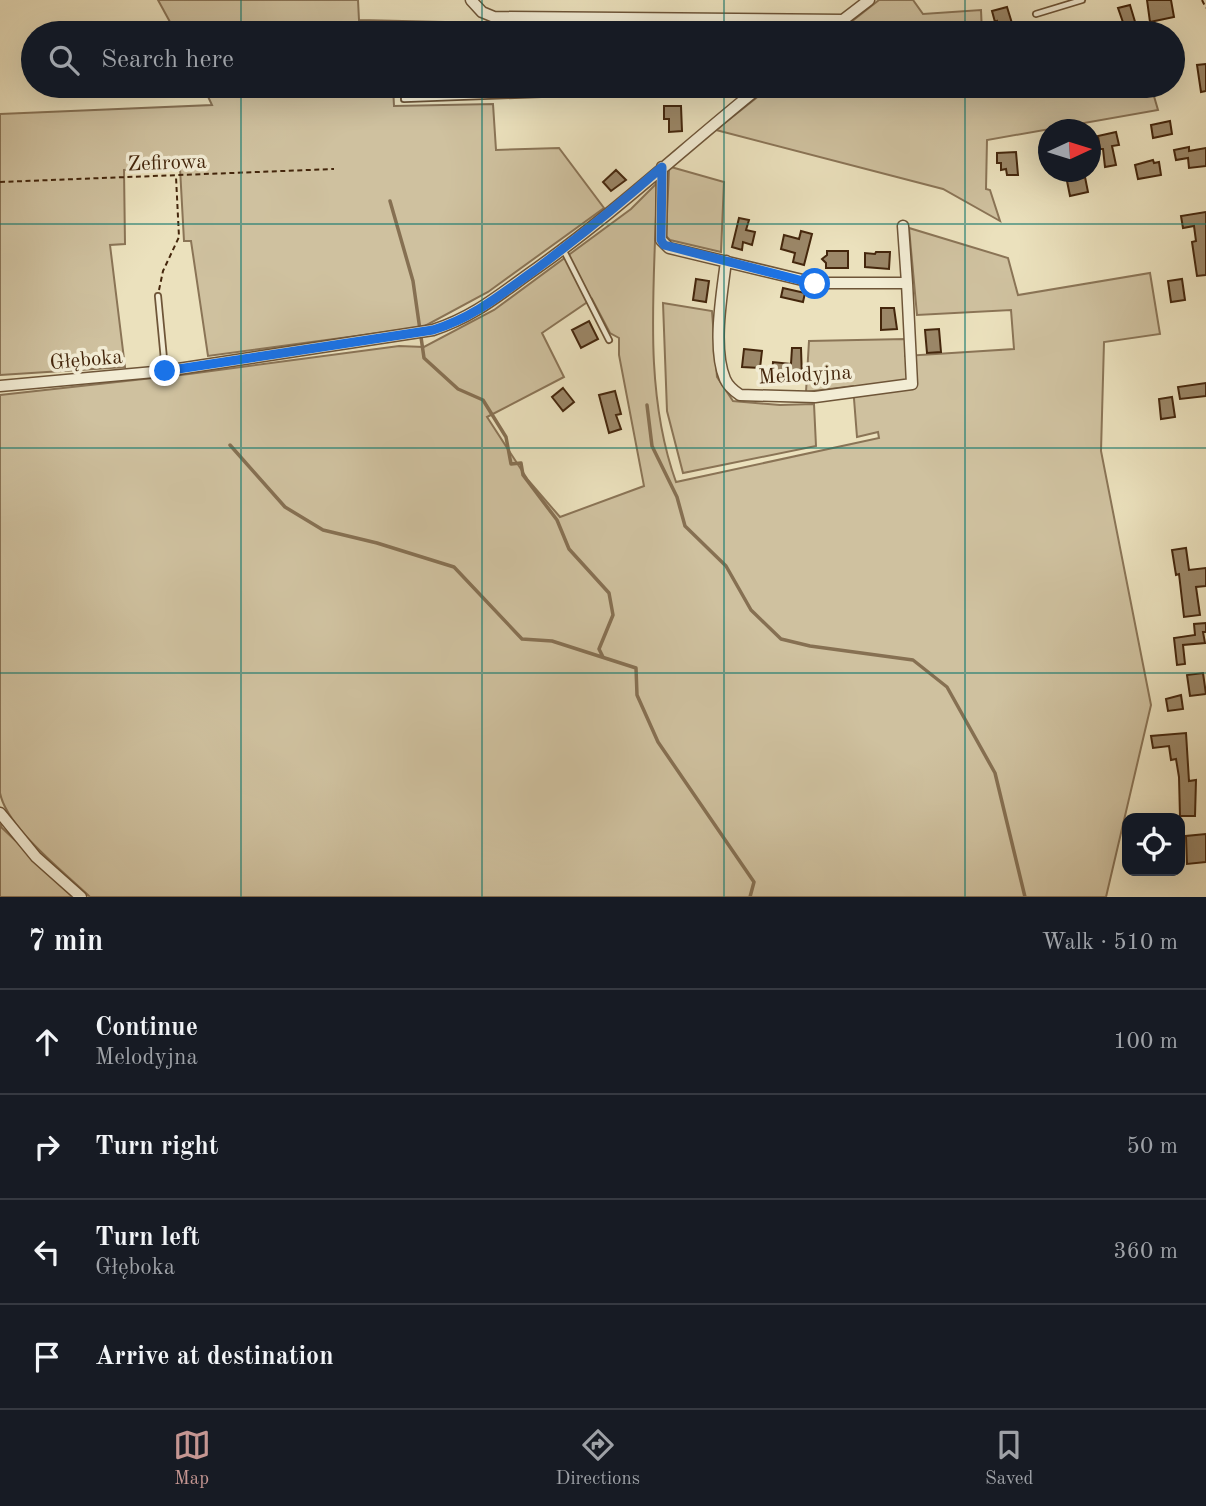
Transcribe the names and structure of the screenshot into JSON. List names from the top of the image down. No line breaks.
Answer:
{"streets":{"street":["Głęboka","Melodyjna"],"path":["Zefirowa"]},"north":"right","page":{"search":"Search here","heading":["7 min","Walk · 510 m"],"list":[["Continue","Melodyjna","100 m"],["Turn right","50 m"],["Turn left","Głęboka","360 m"],"Arrive at destination"],"nav":["Map","Directions","Saved"]}}
